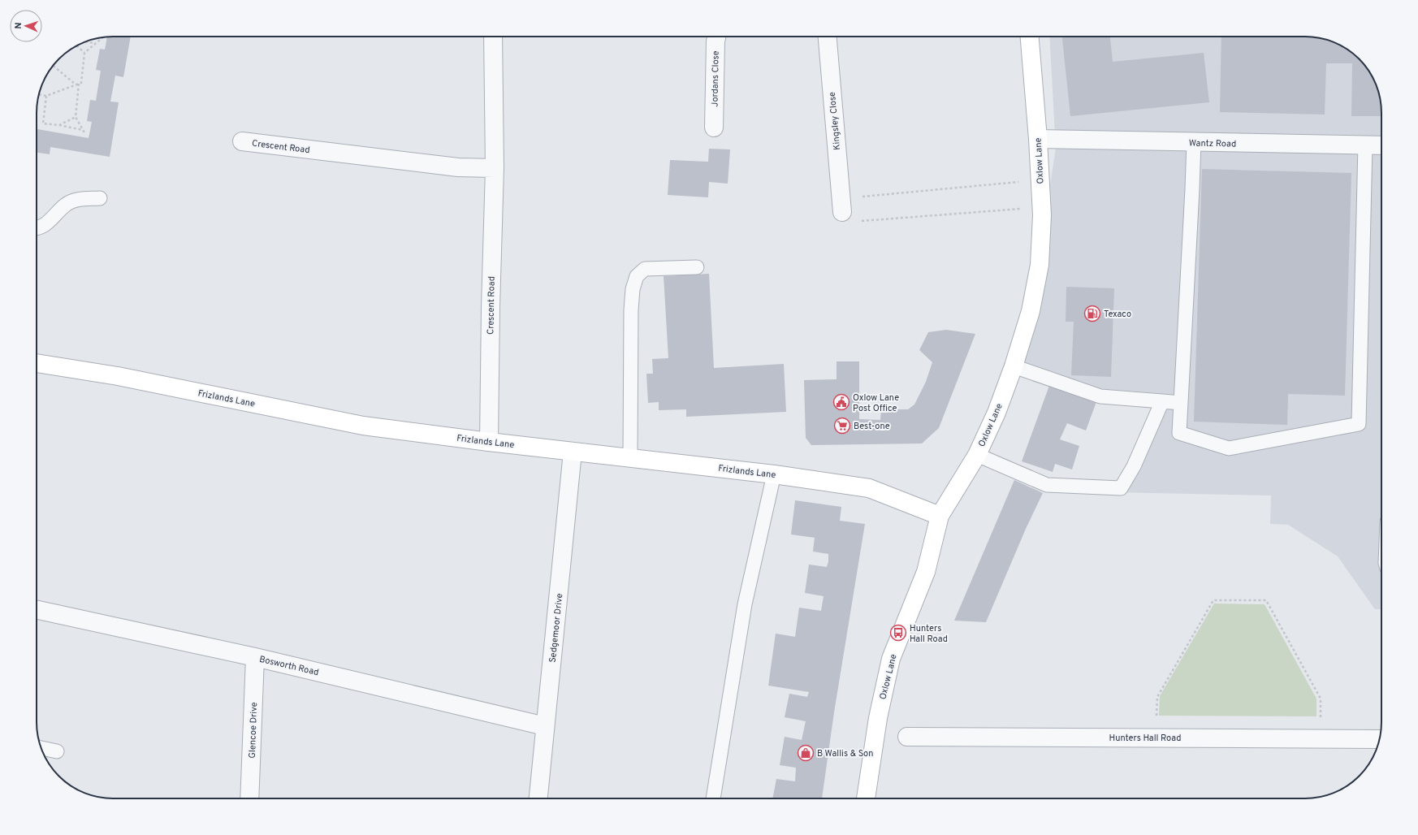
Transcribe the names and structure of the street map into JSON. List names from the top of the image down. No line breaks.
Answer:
{"streets":{"street":["Jordans Close","Kingsley Close","Wantz Road","Crescent Road","Oxlow Lane","Frizlands Lane","Sedgemoor Drive","Bosworth Road","Glencoe Drive","Hunters Hall Road"]},"crossings":[["Wantz Road","Oxlow Lane"],["Crescent Road","Frizlands Lane"],["Oxlow Lane","Frizlands Lane"],["Frizlands Lane","Sedgemoor Drive"],["Sedgemoor Drive","Bosworth Road"],["Bosworth Road","Glencoe Drive"]],"places":{"fuel station":["Texaco"],"public building":["Oxlow Lane Post Office"],"supermarket":["Best-one"],"bus stop":["Hunters Hall Road"],"shop":["B Wallis & Son"]},"north":"left"}
